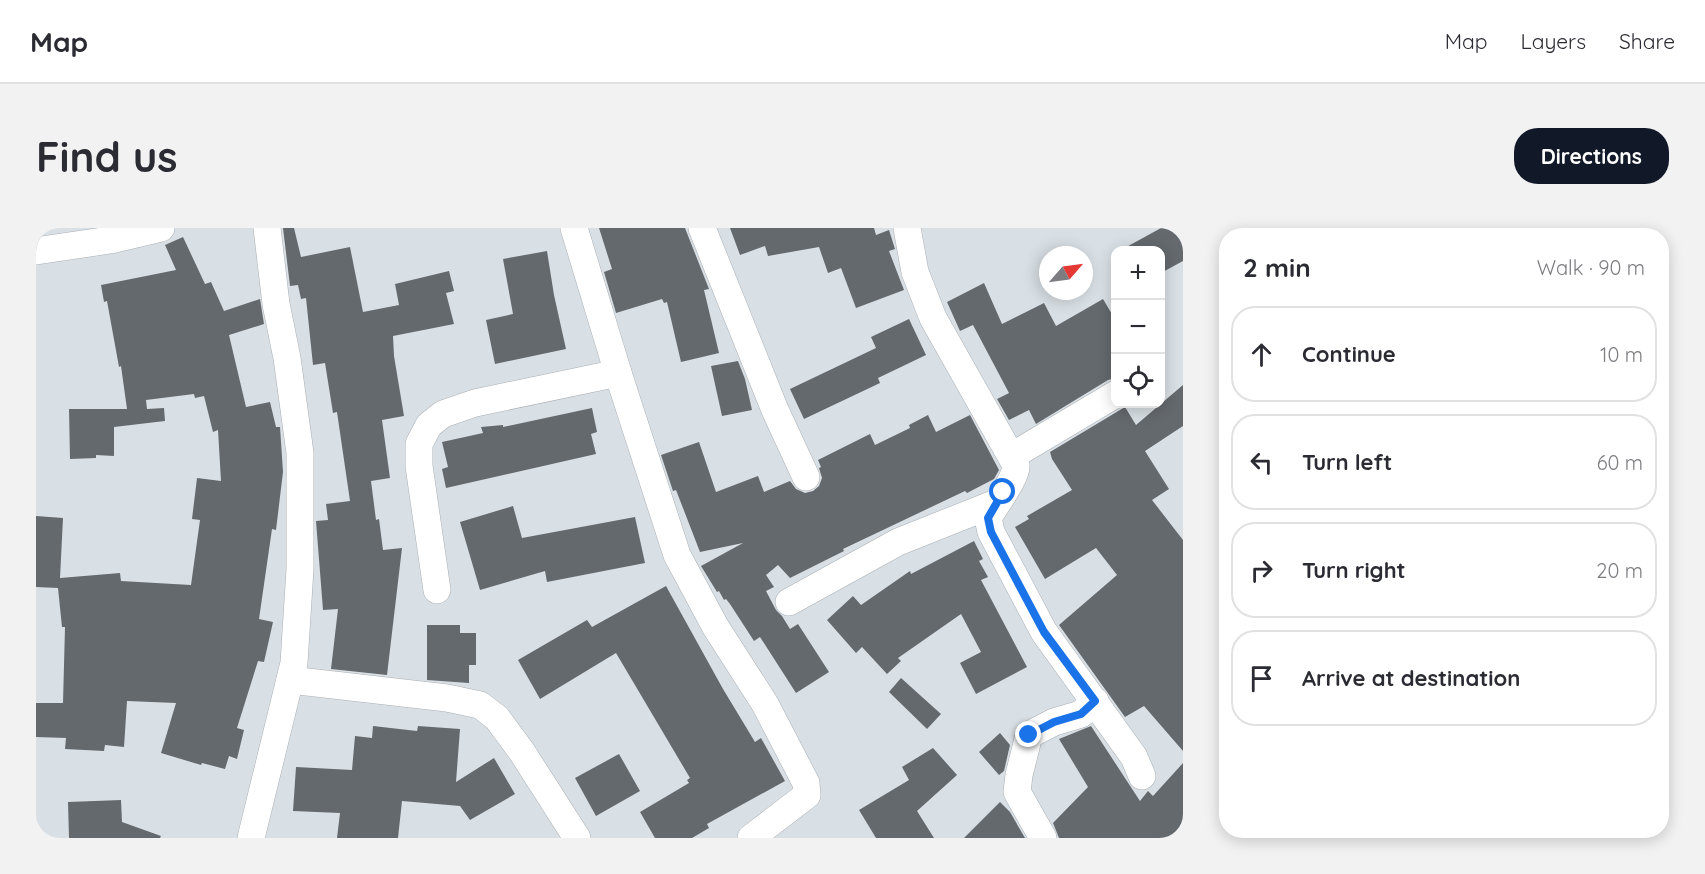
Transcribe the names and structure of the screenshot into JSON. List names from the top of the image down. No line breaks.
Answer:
{"north":"top right","page":{"header":"Map","nav":["Map","Layers","Share"],"buttons":"Directions","title":"Find us","heading":["2 min","Walk · 90 m"],"map_buttons":["+","−"],"list":[["Continue","10 m"],["Turn left","60 m"],["Turn right","20 m"],"Arrive at destination"]}}
